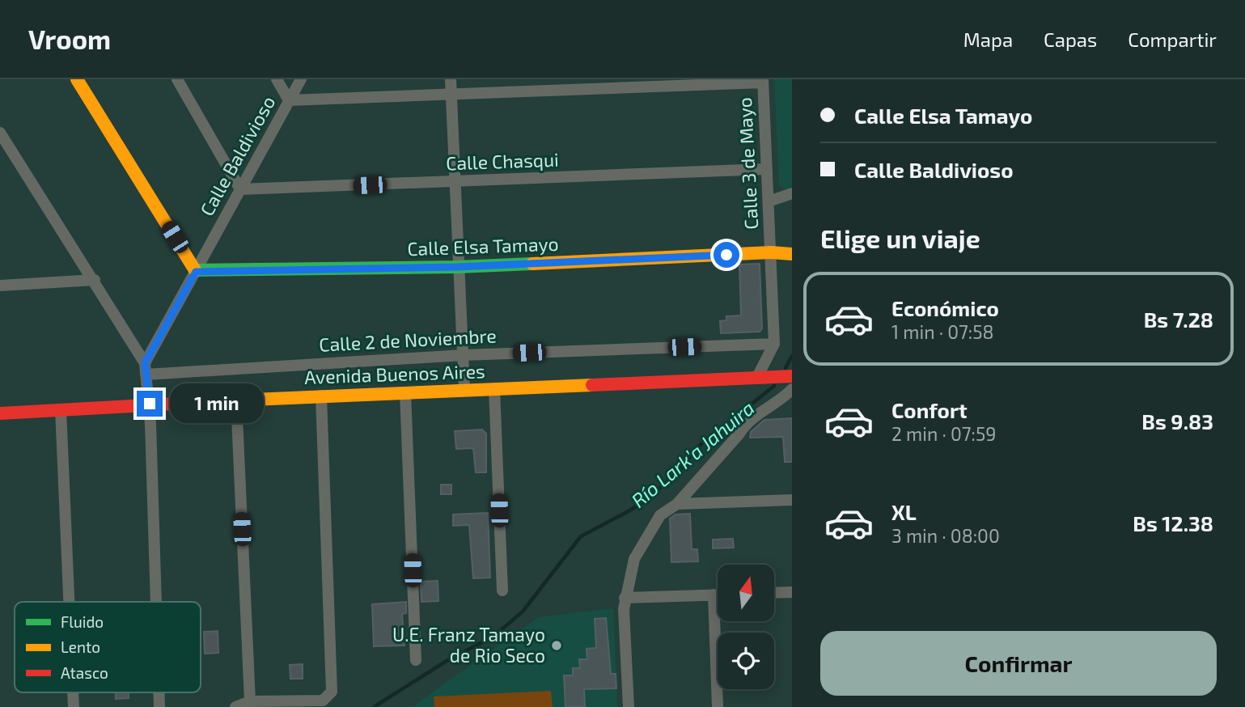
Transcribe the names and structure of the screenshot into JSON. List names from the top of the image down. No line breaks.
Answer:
{"streets":{"main road":["Calle Elsa Tamayo","Avenida Buenos Aires"],"street":["Calle Baldivioso","Calle Chasqui","Calle 3 de Mayo","Calle 2 de Noviembre"]},"crossings":[["Calle Baldivioso","Calle Chasqui"],["Calle Baldivioso","Calle Elsa Tamayo"],["Calle Baldivioso","Calle 2 de Noviembre"],["Calle Chasqui","Calle 3 de Mayo"],["Calle 3 de Mayo","Calle Elsa Tamayo"],["Calle 3 de Mayo","Calle 2 de Noviembre"],["Calle 3 de Mayo","Avenida Buenos Aires"]],"water":["Río Lark’a Jahuira"],"places":["U.E. Franz Tamayo de Rio Seco"],"legend":["Fluido","Lento","Atasco"],"north":"top","page":{"header":"Vroom","nav":["Mapa","Capas","Compartir"],"banner":["Calle Elsa Tamayo","Calle Baldivioso"],"heading":"Elige un viaje","list":[{"name":"Económico","note":"1 min · 07:58","value":"Bs 7.28"},{"name":"Confort","note":"2 min · 07:59","value":"Bs 9.83"},{"name":"XL","note":"3 min · 08:00","value":"Bs 12.38"}],"bubble":"1 min","buttons":"Confirmar"}}
